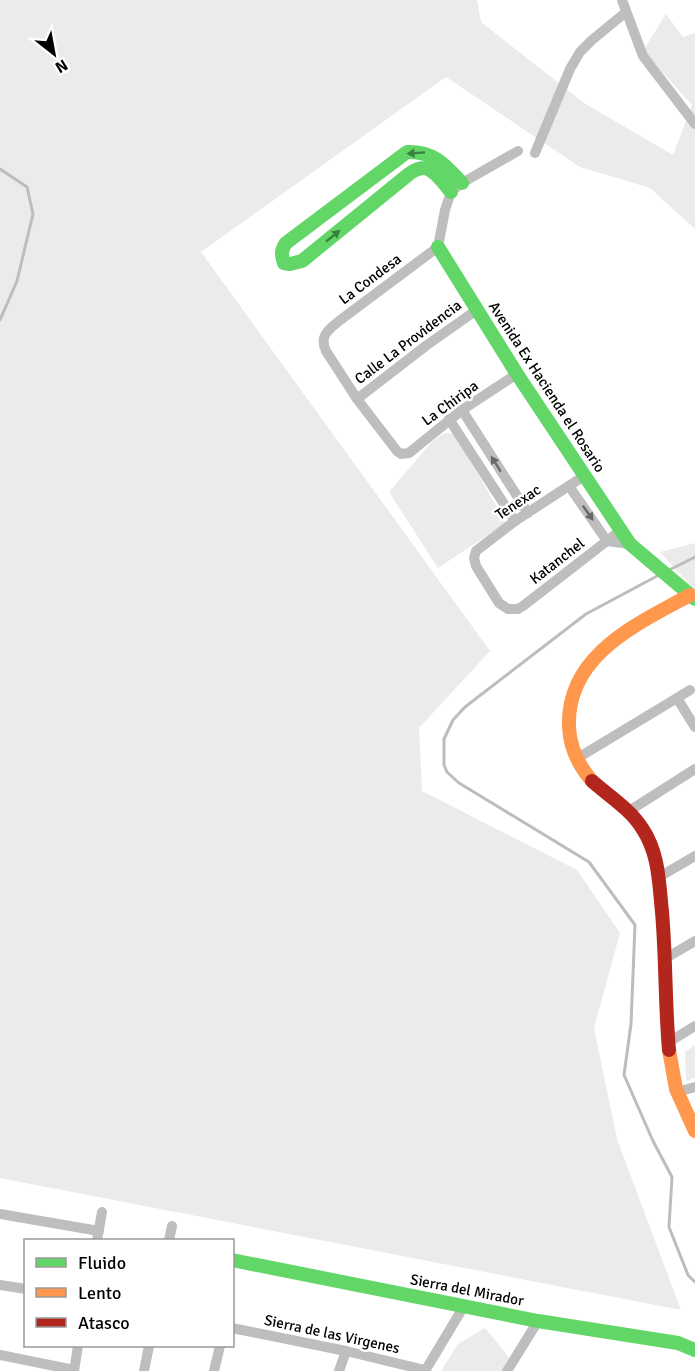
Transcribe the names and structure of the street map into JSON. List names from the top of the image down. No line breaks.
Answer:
{"streets":{"street":["La Condesa","Calle La Providencia","Avenida Ex Hacienda el Rosario","La Chiripa","Tenexac","Katanchel","Sierra del Mirador","Sierra de las Virgenes"]},"crossings":[["La Condesa","Calle La Providencia"],["La Condesa","Avenida Ex Hacienda el Rosario"],["La Condesa","La Chiripa"],["Calle La Providencia","Avenida Ex Hacienda el Rosario"],["Calle La Providencia","La Chiripa"],["Avenida Ex Hacienda el Rosario","La Chiripa"],["Avenida Ex Hacienda el Rosario","Tenexac"],["Avenida Ex Hacienda el Rosario","Katanchel"],["Tenexac","Katanchel"]],"legend":["Fluido","Lento","Atasco"],"north":"bottom right"}
